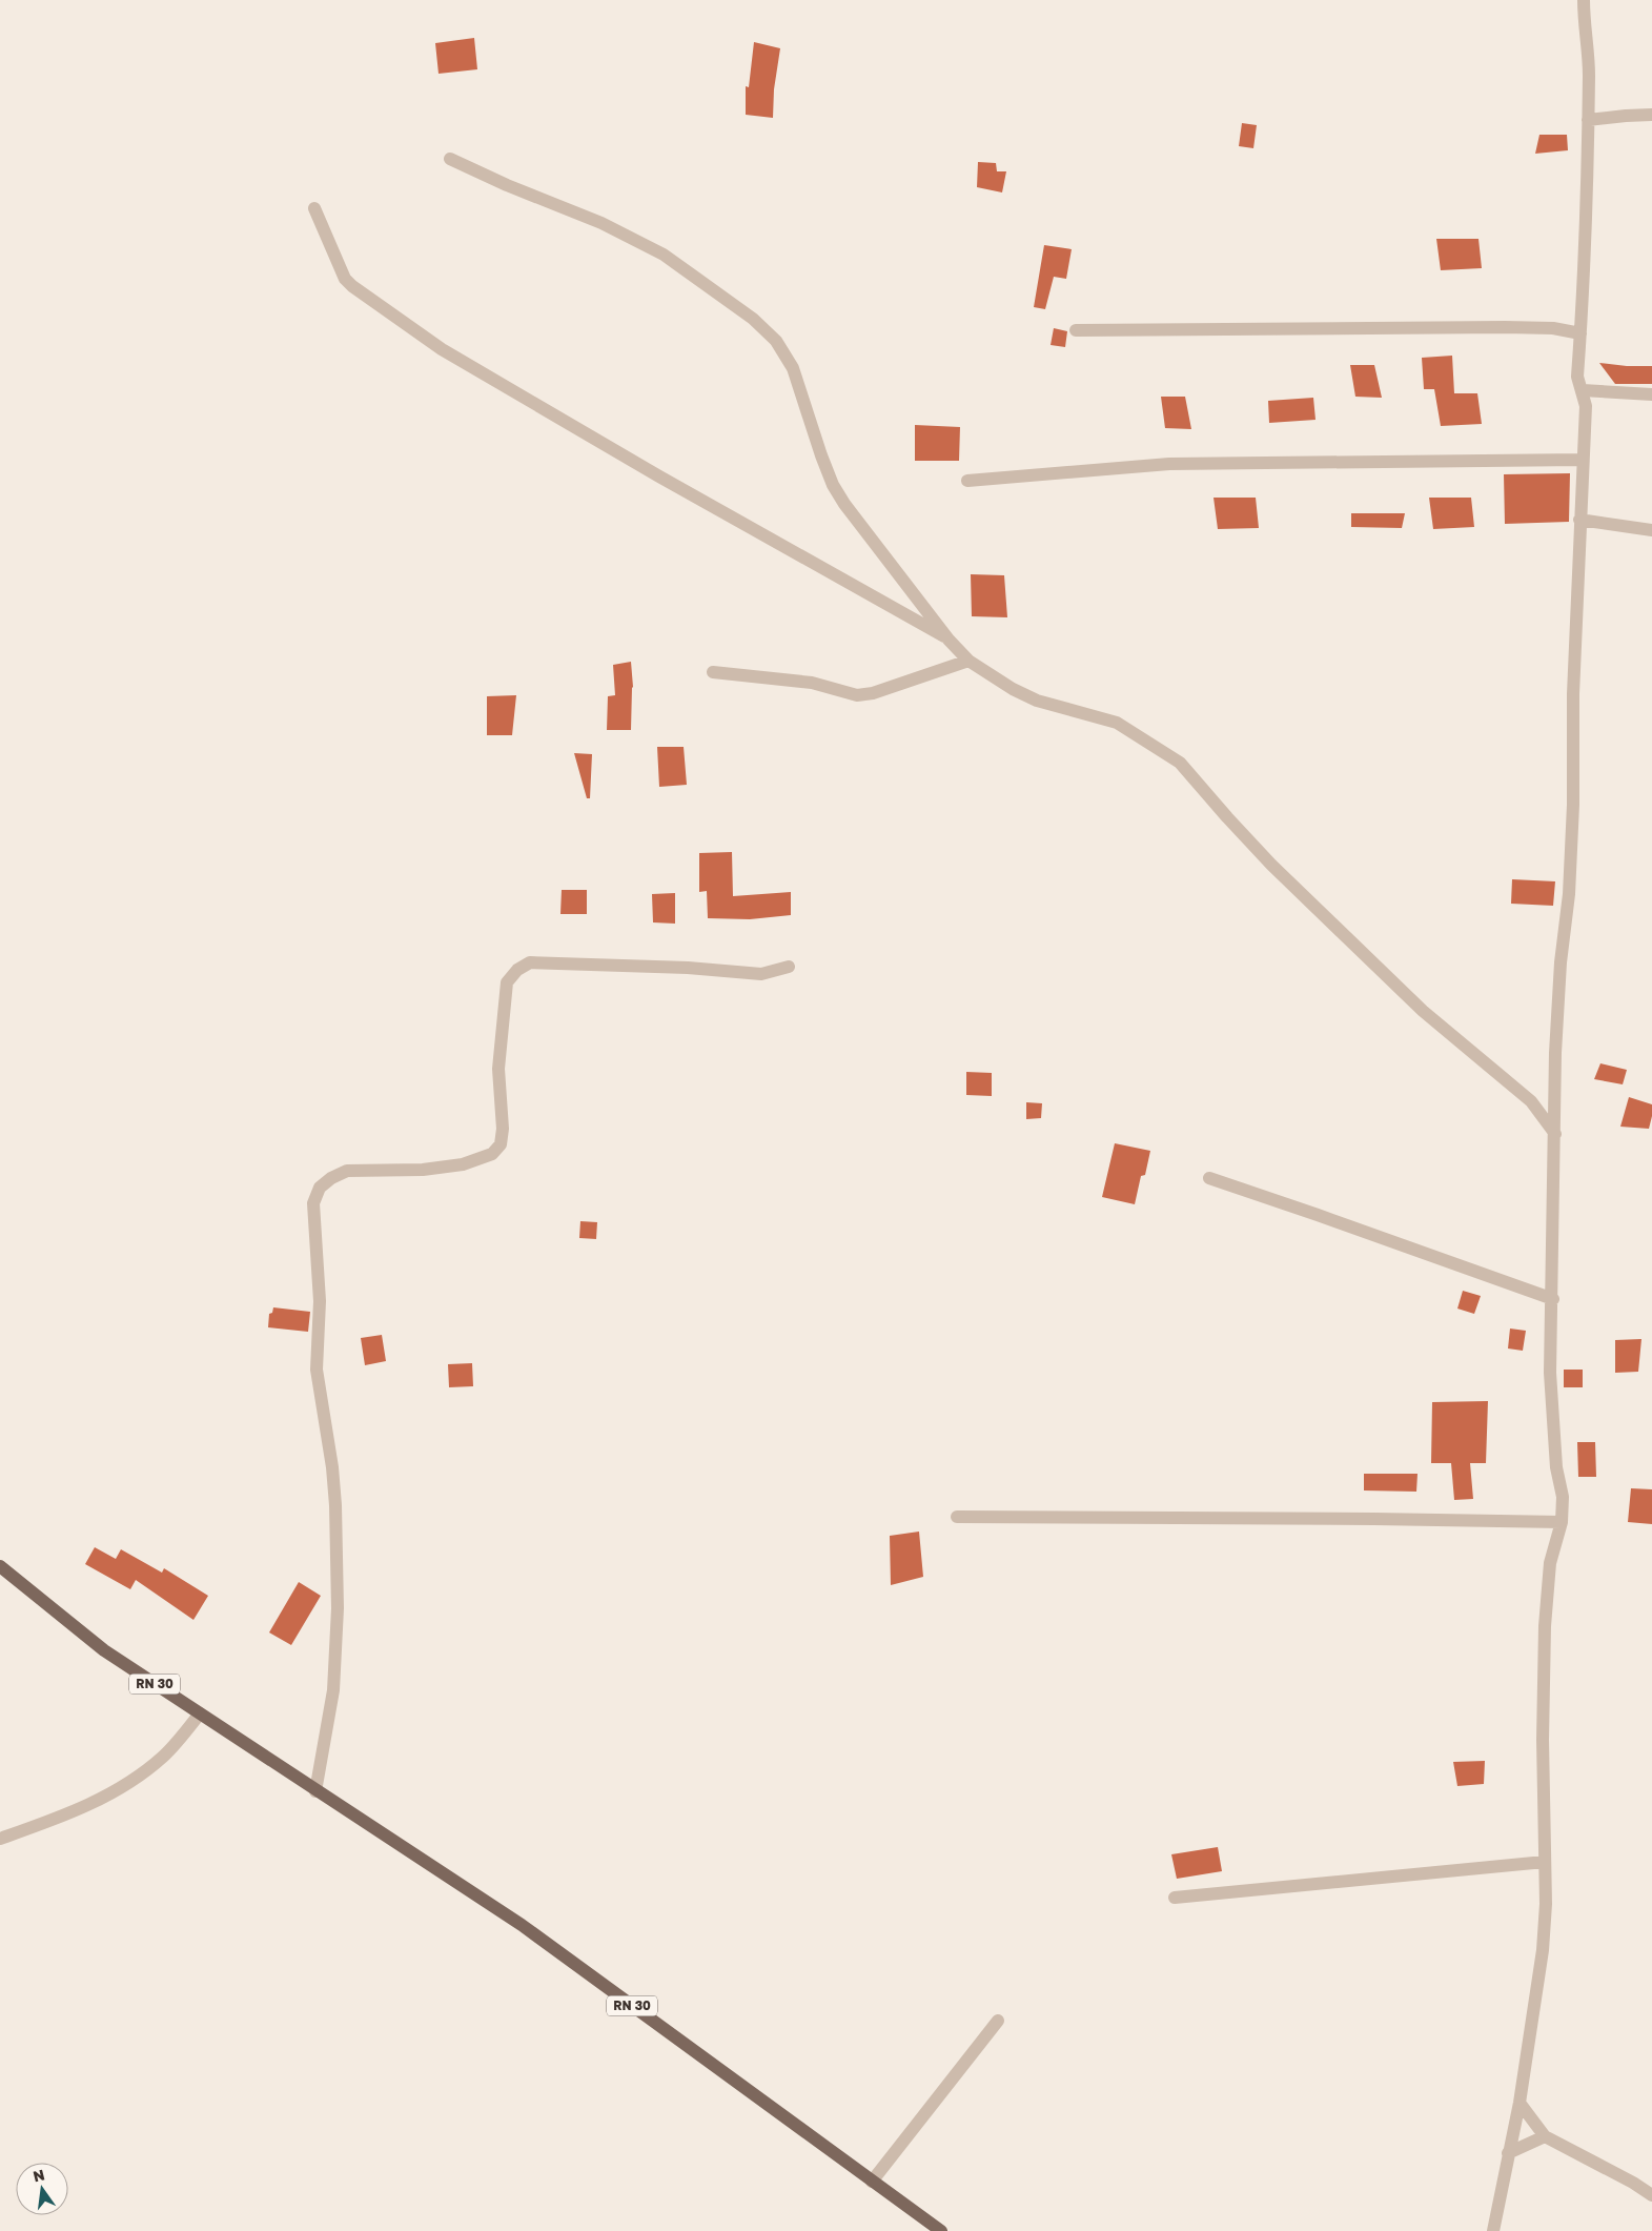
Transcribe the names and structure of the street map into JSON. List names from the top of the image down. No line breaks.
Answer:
{"streets":{"main road":["RN 30"]},"north":"top"}
